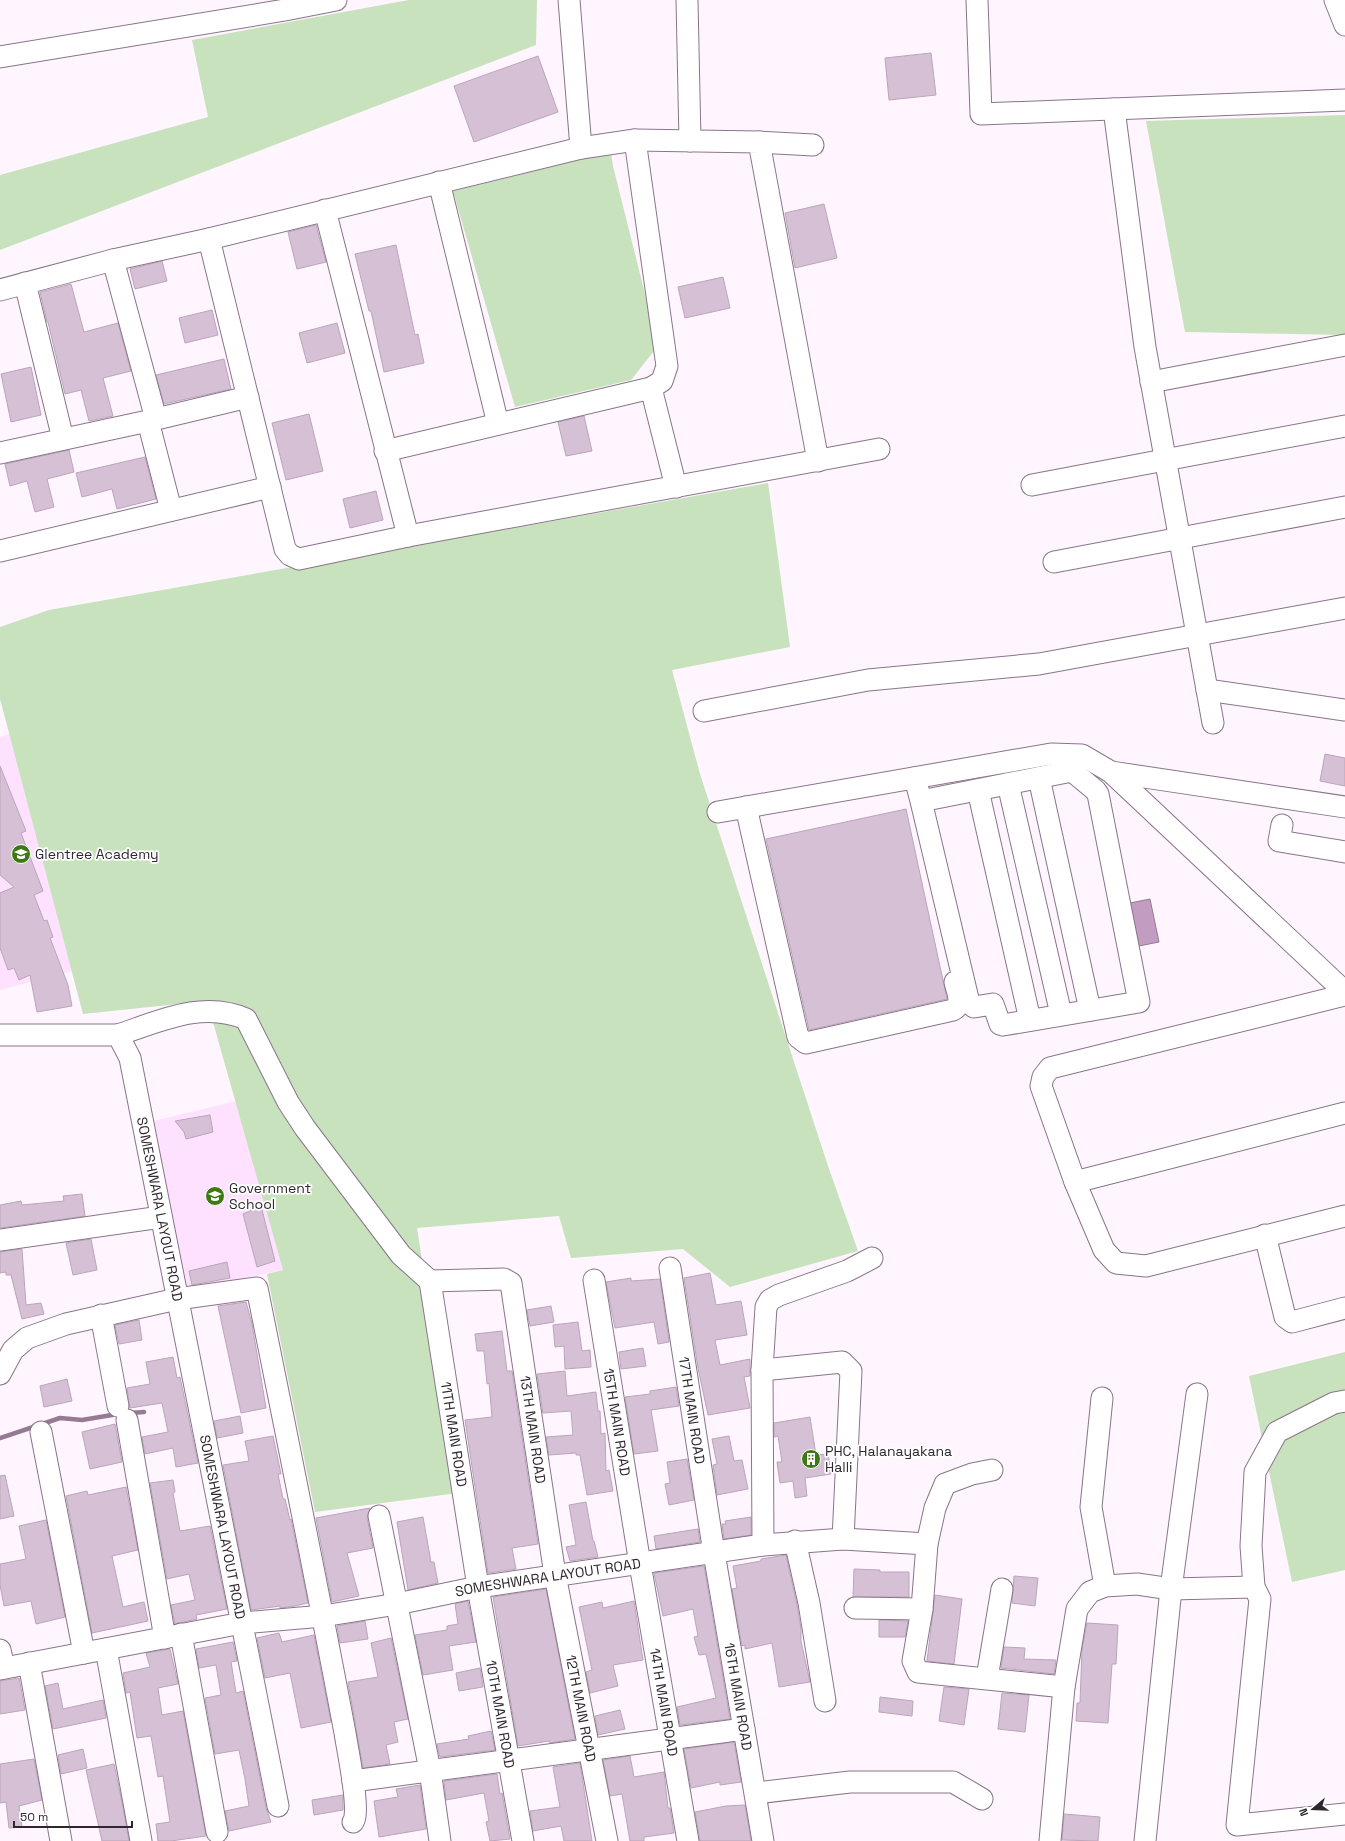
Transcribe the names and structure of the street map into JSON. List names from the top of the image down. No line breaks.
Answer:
{"streets":{"street":["SOMESHWARA LAYOUT ROAD","17TH MAIN ROAD","15TH MAIN ROAD","13TH MAIN ROAD","11TH MAIN ROAD","16TH MAIN ROAD","14TH MAIN ROAD","12TH MAIN ROAD","10TH MAIN ROAD"]},"crossings":[["SOMESHWARA LAYOUT ROAD","17TH MAIN ROAD"],["SOMESHWARA LAYOUT ROAD","15TH MAIN ROAD"],["SOMESHWARA LAYOUT ROAD","13TH MAIN ROAD"],["SOMESHWARA LAYOUT ROAD","11TH MAIN ROAD"],["SOMESHWARA LAYOUT ROAD","16TH MAIN ROAD"],["SOMESHWARA LAYOUT ROAD","14TH MAIN ROAD"],["SOMESHWARA LAYOUT ROAD","12TH MAIN ROAD"],["SOMESHWARA LAYOUT ROAD","10TH MAIN ROAD"],["17TH MAIN ROAD","16TH MAIN ROAD"],["15TH MAIN ROAD","14TH MAIN ROAD"],["13TH MAIN ROAD","11TH MAIN ROAD"],["13TH MAIN ROAD","12TH MAIN ROAD"],["11TH MAIN ROAD","10TH MAIN ROAD"]],"places":{"school or university":["Glentree Academy","Government School"],"building":["PHC, Halanayakana Halli"]},"scale_bar":"50 m","north":"left"}
